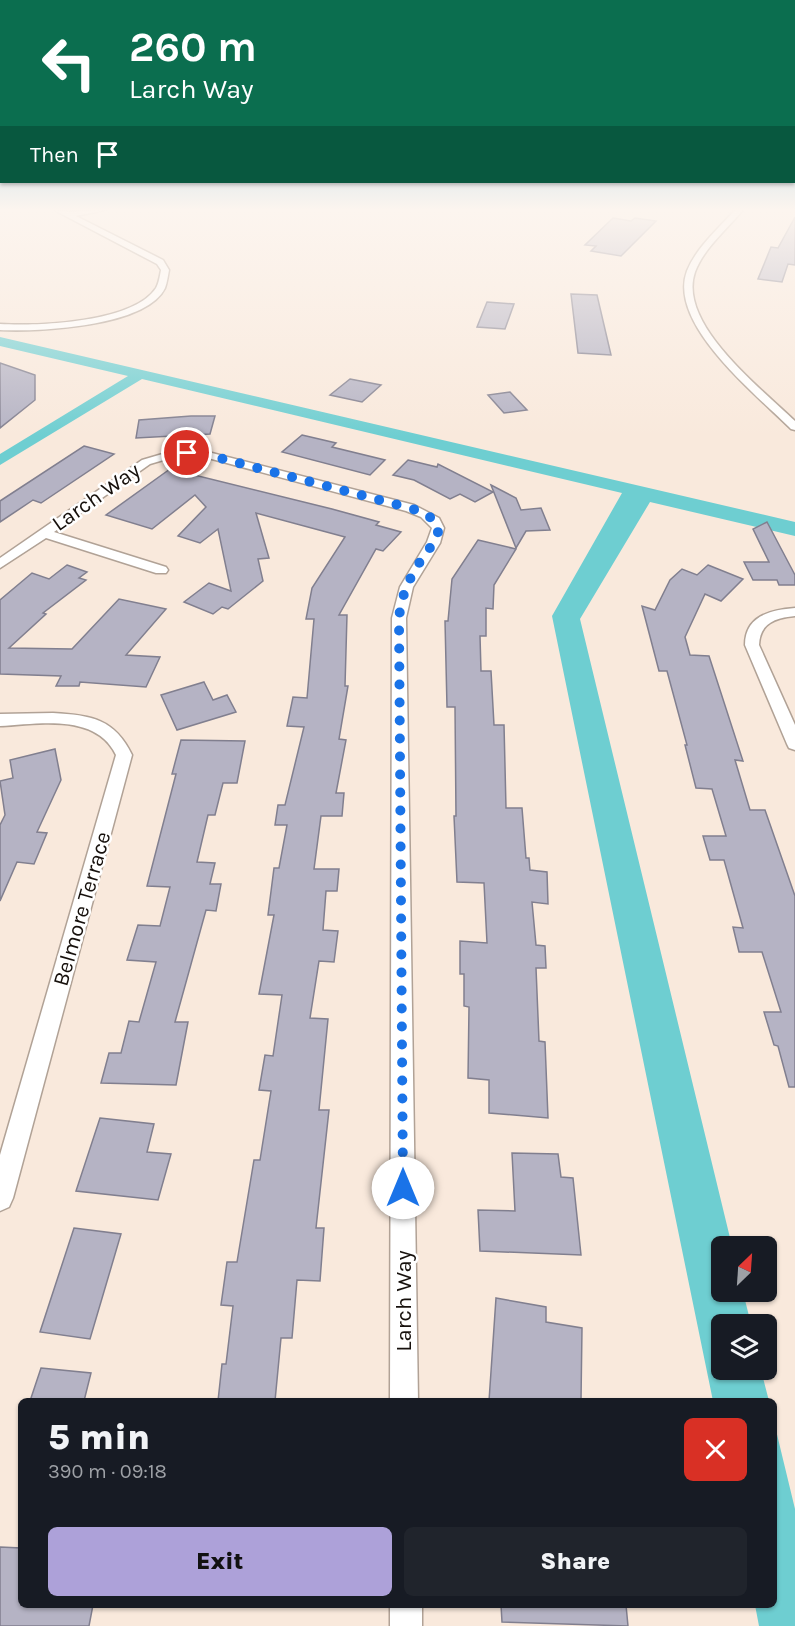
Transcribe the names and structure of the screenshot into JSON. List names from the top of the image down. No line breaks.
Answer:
{"streets":{"street":["Larch Way","Belmore Terrace"]},"north":"top right","page":{"turn":["260 m","Larch Way"],"then":"Then","heading":["5 min","390 m · 09:18"],"buttons":["Exit","Share"]}}
